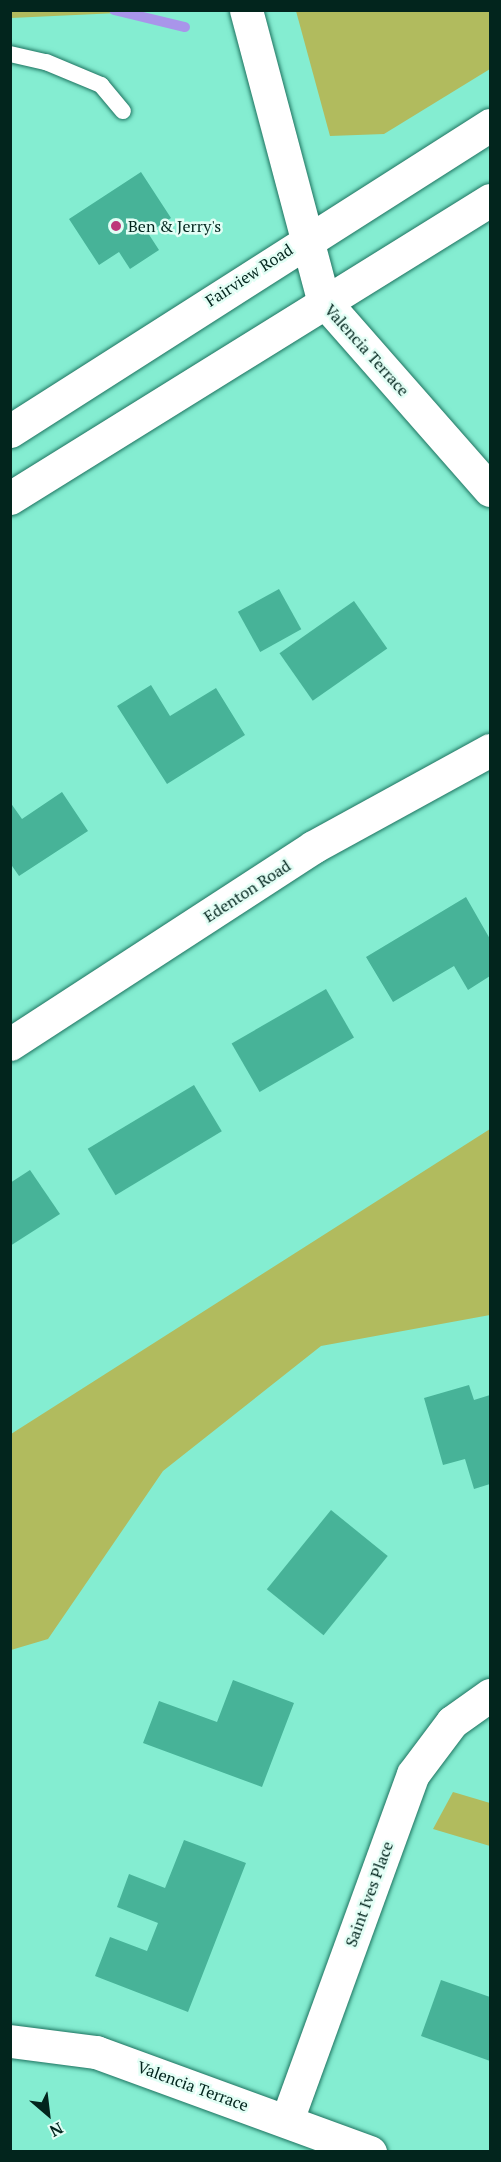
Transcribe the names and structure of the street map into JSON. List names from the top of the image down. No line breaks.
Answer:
{"streets":{"street":["Fairview Road","Valencia Terrace","Edenton Road","Saint Ives Place"]},"crossings":[["Fairview Road","Valencia Terrace"],["Valencia Terrace","Saint Ives Place"]],"places":["Ben & Jerry's"],"north":"bottom right"}
